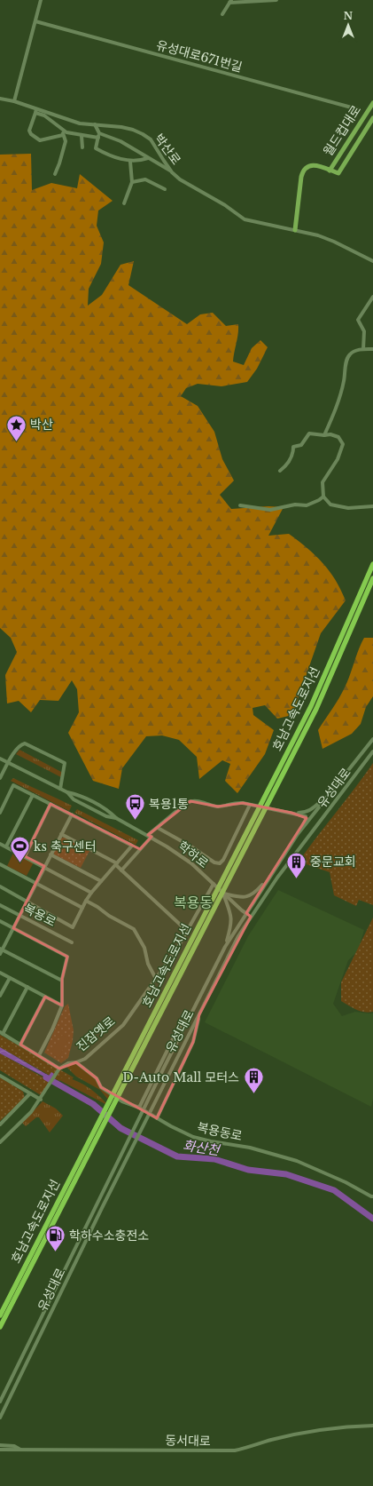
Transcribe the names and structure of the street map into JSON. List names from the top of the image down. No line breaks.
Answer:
{"streets":{"highway":["호남고속도로지선"],"main road":["월드컵대로"],"street":["유성대로671번길","박산로","유성대로","학하로","복용로","진잠옛로","복용동로","동서대로"]},"crossings":[["유성대로","학하로"],["학하로","진잠옛로"],["진잠옛로","복용동로"]],"districts":["복용동"],"water":["화산천"],"places":{"place":["박산"],"bus stop":["복용1통"],"sports":["ks 축구센터"],"building":["중문교회","D-Auto Mall 모터스"],"fuel station":["학하수소충전소"]},"north":"top"}
